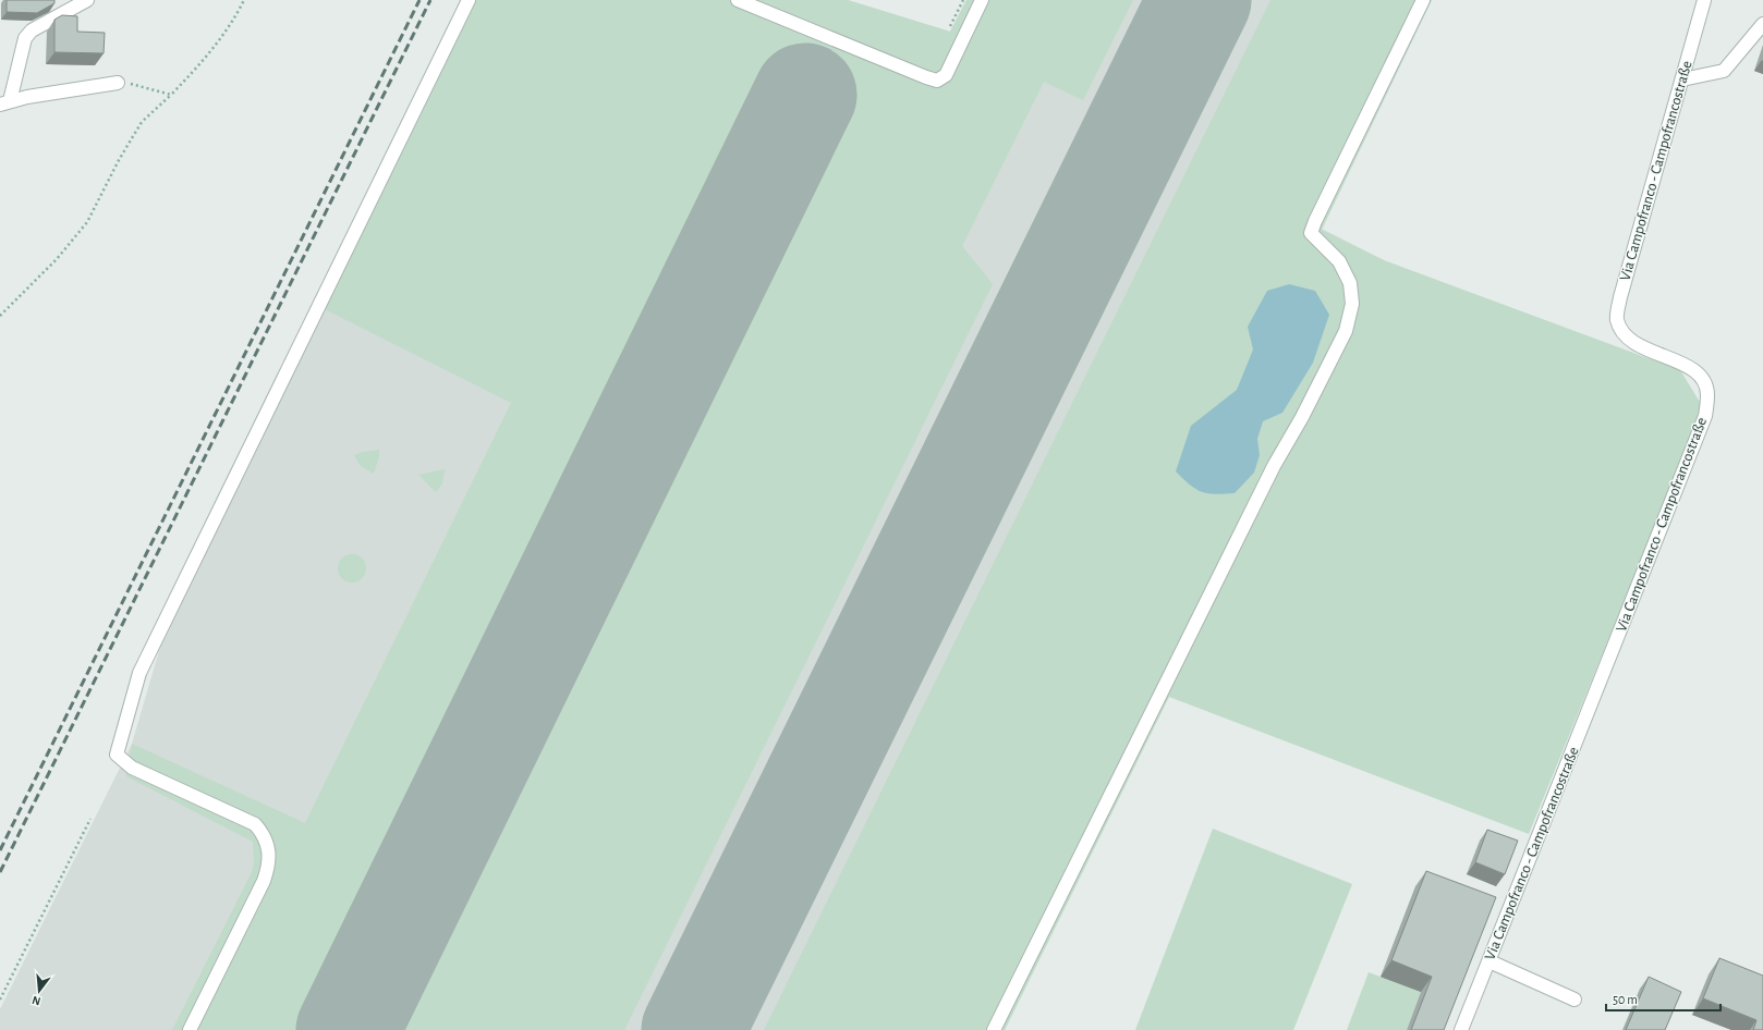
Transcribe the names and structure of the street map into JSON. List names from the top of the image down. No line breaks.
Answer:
{"streets":{"street":["Via Campofranco - Campofrancostraße"]},"scale_bar":"50 m","north":"bottom"}
